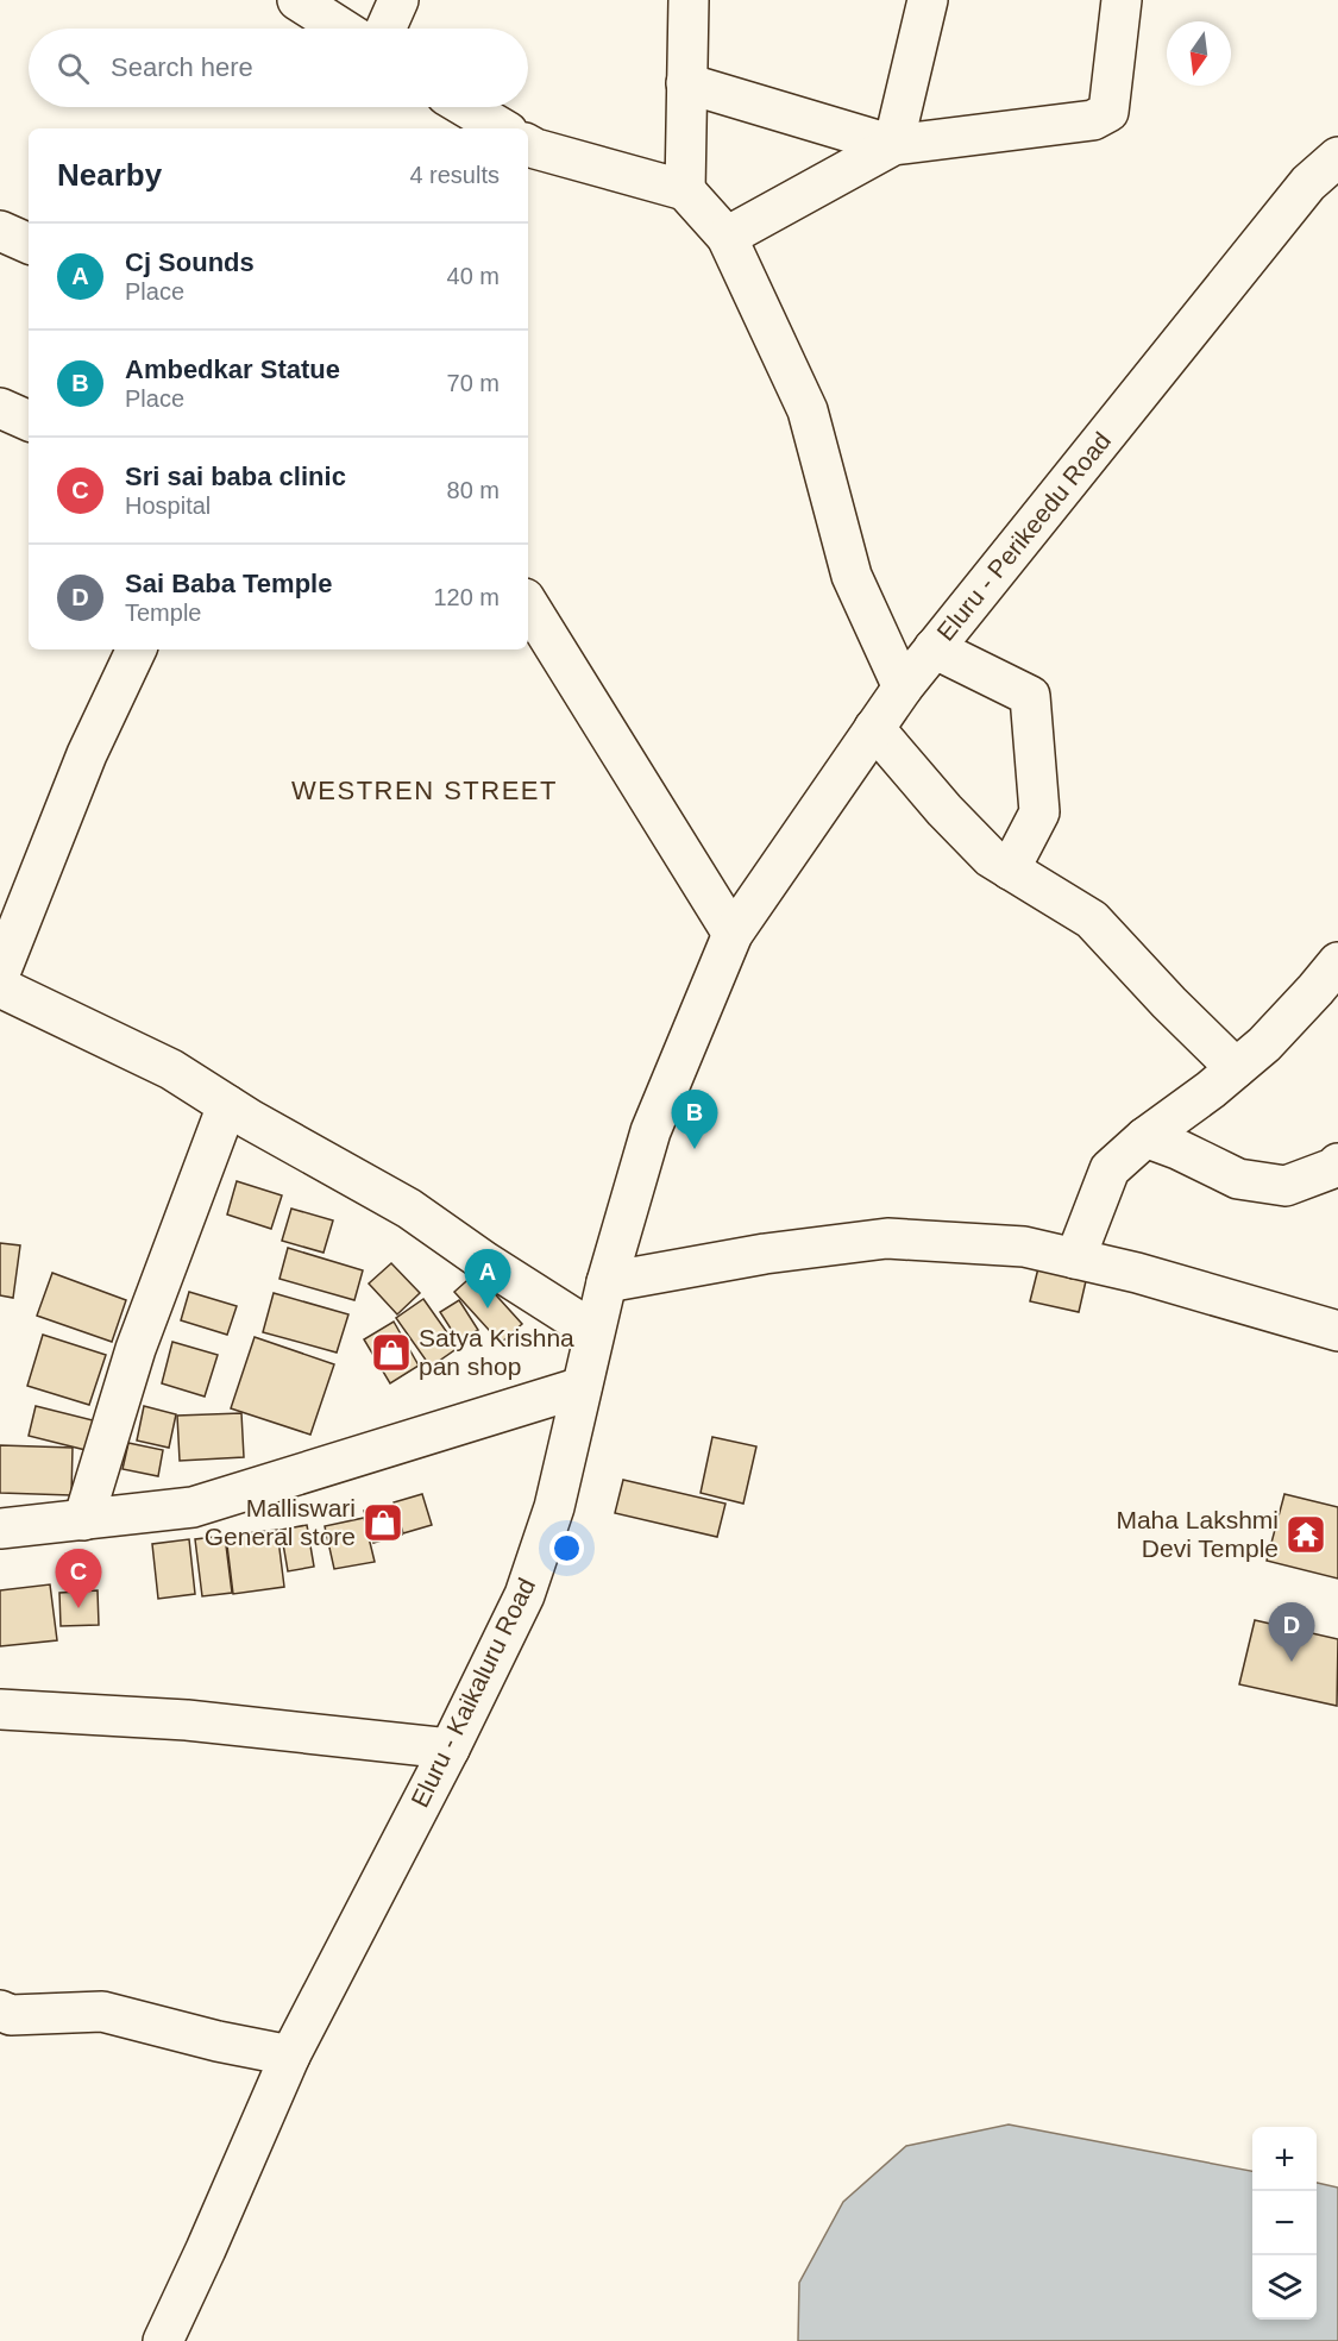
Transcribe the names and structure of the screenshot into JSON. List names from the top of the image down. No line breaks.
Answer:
{"streets":{"street":["Eluru - Perikeedu Road","Eluru - Kaikaluru Road"]},"crossings":[["Eluru - Perikeedu Road","Eluru - Kaikaluru Road"]],"districts":["WESTREN STREET"],"places":{"shop":["Satya Krishna pan shop","Malliswari General store"],"temple":["Maha Lakshmi Devi Temple"]},"north":"bottom","page":{"search":"Search here","heading":["Nearby","4 results"],"list":[{"mark":"A","name":"Cj Sounds","note":"Place","value":"40 m"},{"mark":"B","name":"Ambedkar Statue","note":"Place","value":"70 m"},{"mark":"C","name":"Sri sai baba clinic","note":"Hospital","value":"80 m"},{"mark":"D","name":"Sai Baba Temple","note":"Temple","value":"120 m"}],"pins":["B","A","C","D"],"map_buttons":["+","−"]}}
